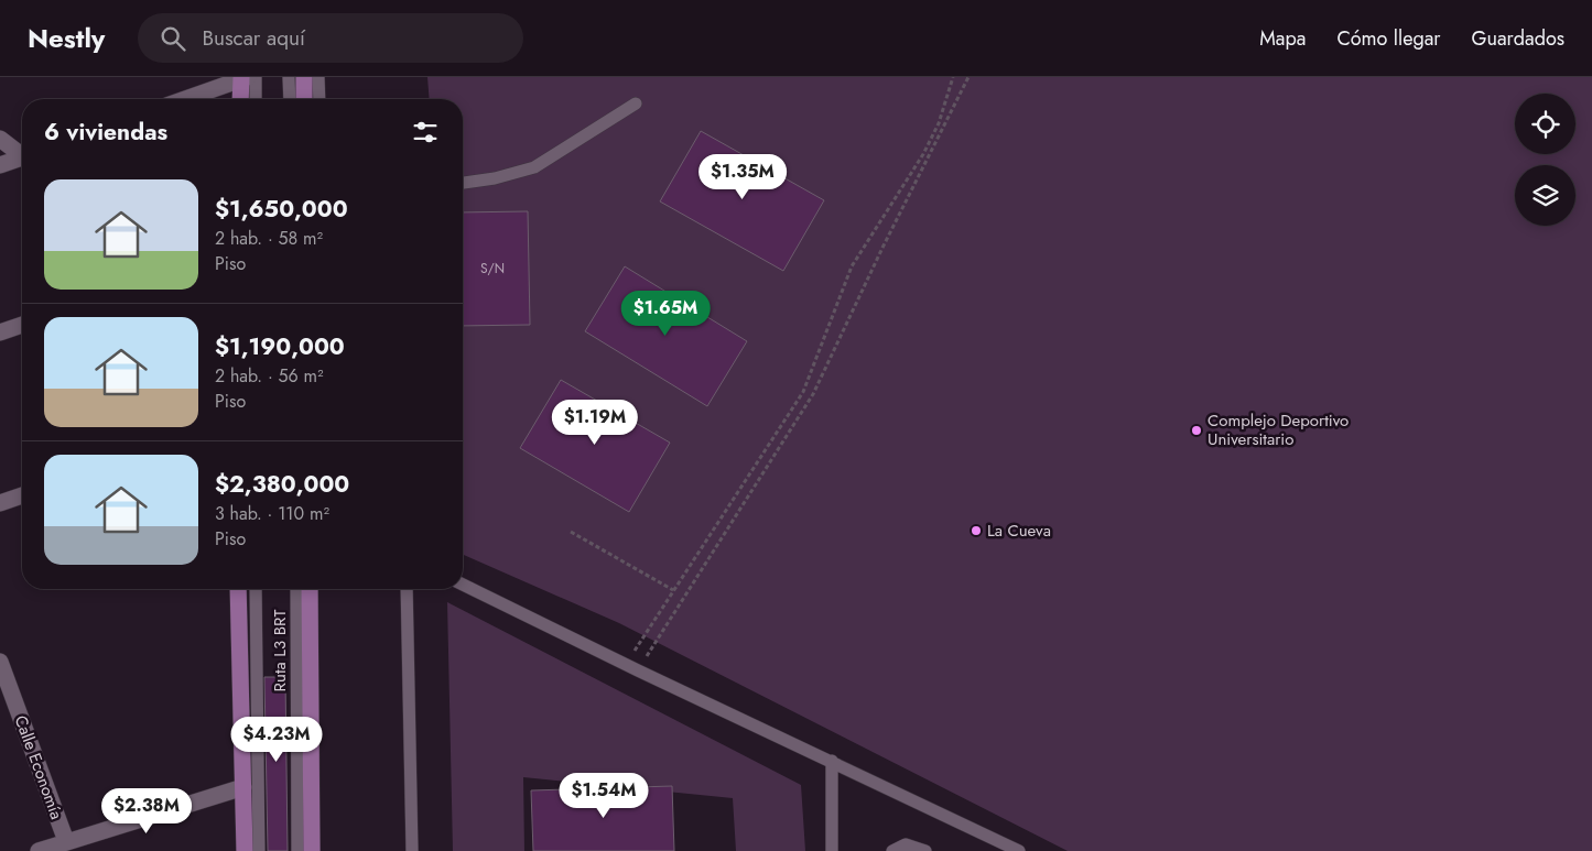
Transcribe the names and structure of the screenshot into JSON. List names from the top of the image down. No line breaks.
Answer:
{"streets":{"street":["Calle Economía"],"lane":["Ruta L3 BRT"]},"places":["Complejo Deportivo Universitario","La Cueva"],"house_numbers":["S/N"],"page":{"header":"Nestly","search":"Buscar aquí","nav":["Mapa","Cómo llegar","Guardados"],"heading":"6 viviendas","price":["$1.35M","$1.65M","$1.19M","$4.23M","$1.54M","$2.38M"],"list":[{"name":"$1,650,000","note":"2 hab. · 58 m² · Piso"},{"name":"$1,190,000","note":"2 hab. · 56 m² · Piso"},{"name":"$2,380,000","note":"3 hab. · 110 m² · Piso"}]}}
